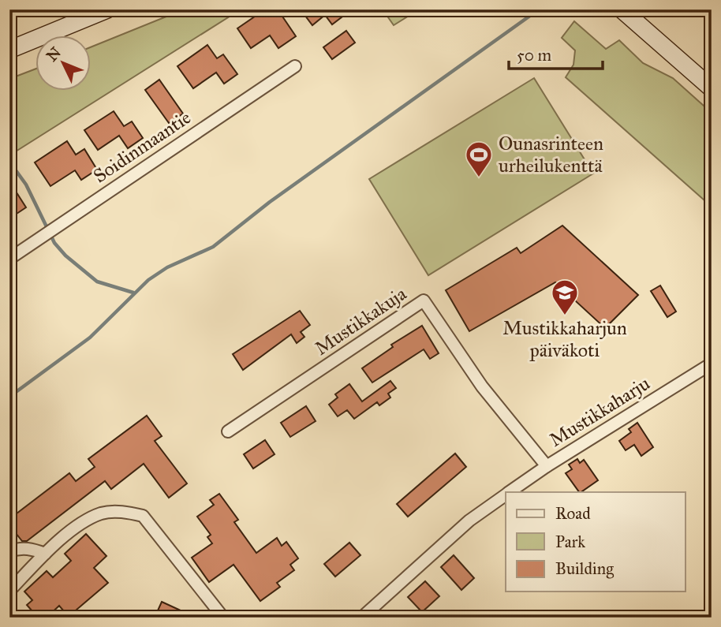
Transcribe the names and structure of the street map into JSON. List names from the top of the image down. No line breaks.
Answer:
{"streets":{"street":["Soidinmaantie","Mustikkakuja","Mustikkaharju"]},"crossings":[["Mustikkakuja","Mustikkaharju"]],"places":{"sports":["Ounasrinteen urheilukenttä"],"school or university":["Mustikkaharjun päiväkoti"]},"legend":["Road","Park","Building"],"scale_bar":"50 m","north":"top left"}
